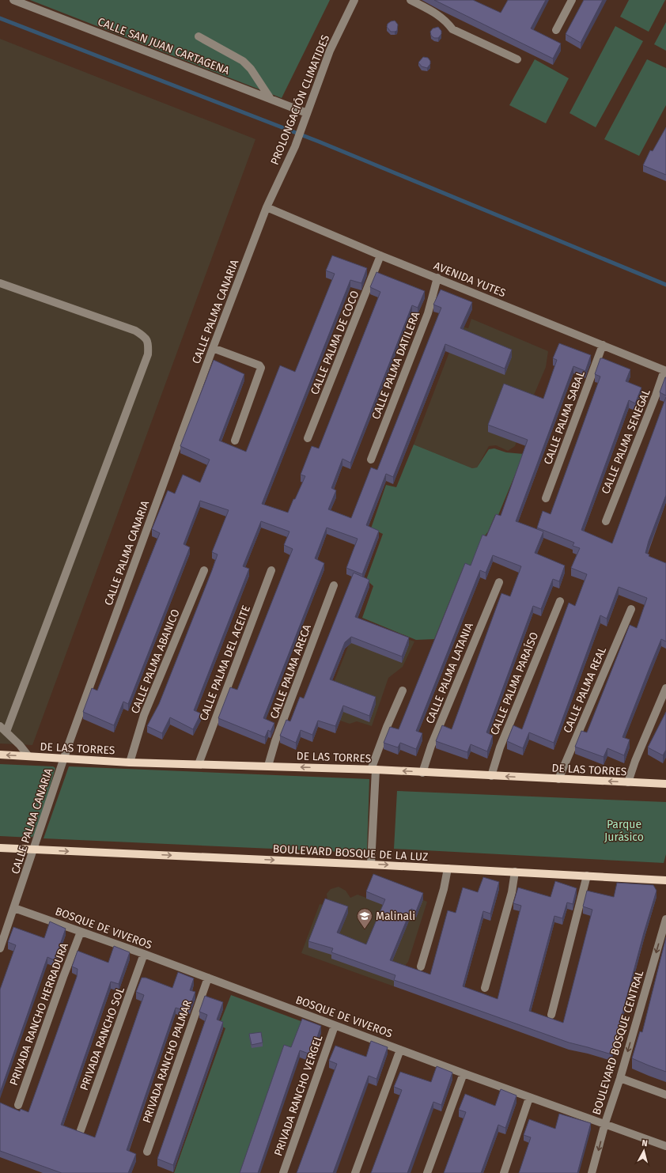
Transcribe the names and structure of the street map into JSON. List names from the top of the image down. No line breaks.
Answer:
{"streets":{"main road":["DE LAS TORRES","BOULEVARD BOSQUE DE LA LUZ"],"street":["CALLE SAN JUAN CARTAGENA","PROLONGACIÓN CLIMATIDES","AVENIDA YUTES","CALLE PALMA CANARIA","CALLE PALMA DE COCO","CALLE PALMA DATILERA","CALLE PALMA SABAL","CALLE PALMA SENEGAL","CALLE PALMA ABANICO","CALLE PALMA DEL ACEITE","CALLE PALMA ARECA","CALLE PALMA LATANIA","CALLE PALMA PARAÍSO","CALLE PALMA REAL","BOSQUE DE VIVEROS","PRIVADA RANCHO HERRADURA","PRIVADA RANCHO SOL","BOULEVARD BOSQUE CENTRAL","PRIVADA RANCHO PALMAR","PRIVADA RANCHO VERGEL"]},"crossings":[["CALLE SAN JUAN CARTAGENA","PROLONGACIÓN CLIMATIDES"],["PROLONGACIÓN CLIMATIDES","AVENIDA YUTES"],["PROLONGACIÓN CLIMATIDES","CALLE PALMA CANARIA"],["AVENIDA YUTES","CALLE PALMA CANARIA"],["AVENIDA YUTES","CALLE PALMA DE COCO"],["AVENIDA YUTES","CALLE PALMA DATILERA"],["AVENIDA YUTES","CALLE PALMA SABAL"],["AVENIDA YUTES","CALLE PALMA SENEGAL"],["CALLE PALMA CANARIA","DE LAS TORRES"],["CALLE PALMA CANARIA","BOULEVARD BOSQUE DE LA LUZ"],["CALLE PALMA CANARIA","BOSQUE DE VIVEROS"],["CALLE PALMA ABANICO","DE LAS TORRES"],["CALLE PALMA DEL ACEITE","DE LAS TORRES"],["CALLE PALMA ARECA","DE LAS TORRES"],["CALLE PALMA LATANIA","DE LAS TORRES"],["CALLE PALMA PARAÍSO","DE LAS TORRES"],["CALLE PALMA REAL","DE LAS TORRES"],["BOSQUE DE VIVEROS","PRIVADA RANCHO HERRADURA"],["BOSQUE DE VIVEROS","PRIVADA RANCHO SOL"],["BOSQUE DE VIVEROS","BOULEVARD BOSQUE CENTRAL"],["BOSQUE DE VIVEROS","PRIVADA RANCHO PALMAR"],["BOSQUE DE VIVEROS","PRIVADA RANCHO VERGEL"]],"one_way":["DE LAS TORRES","BOULEVARD BOSQUE DE LA LUZ","BOULEVARD BOSQUE CENTRAL"],"parks":["Parque Jurásico"],"places":{"school or university":["Malinali"]},"north":"top"}
